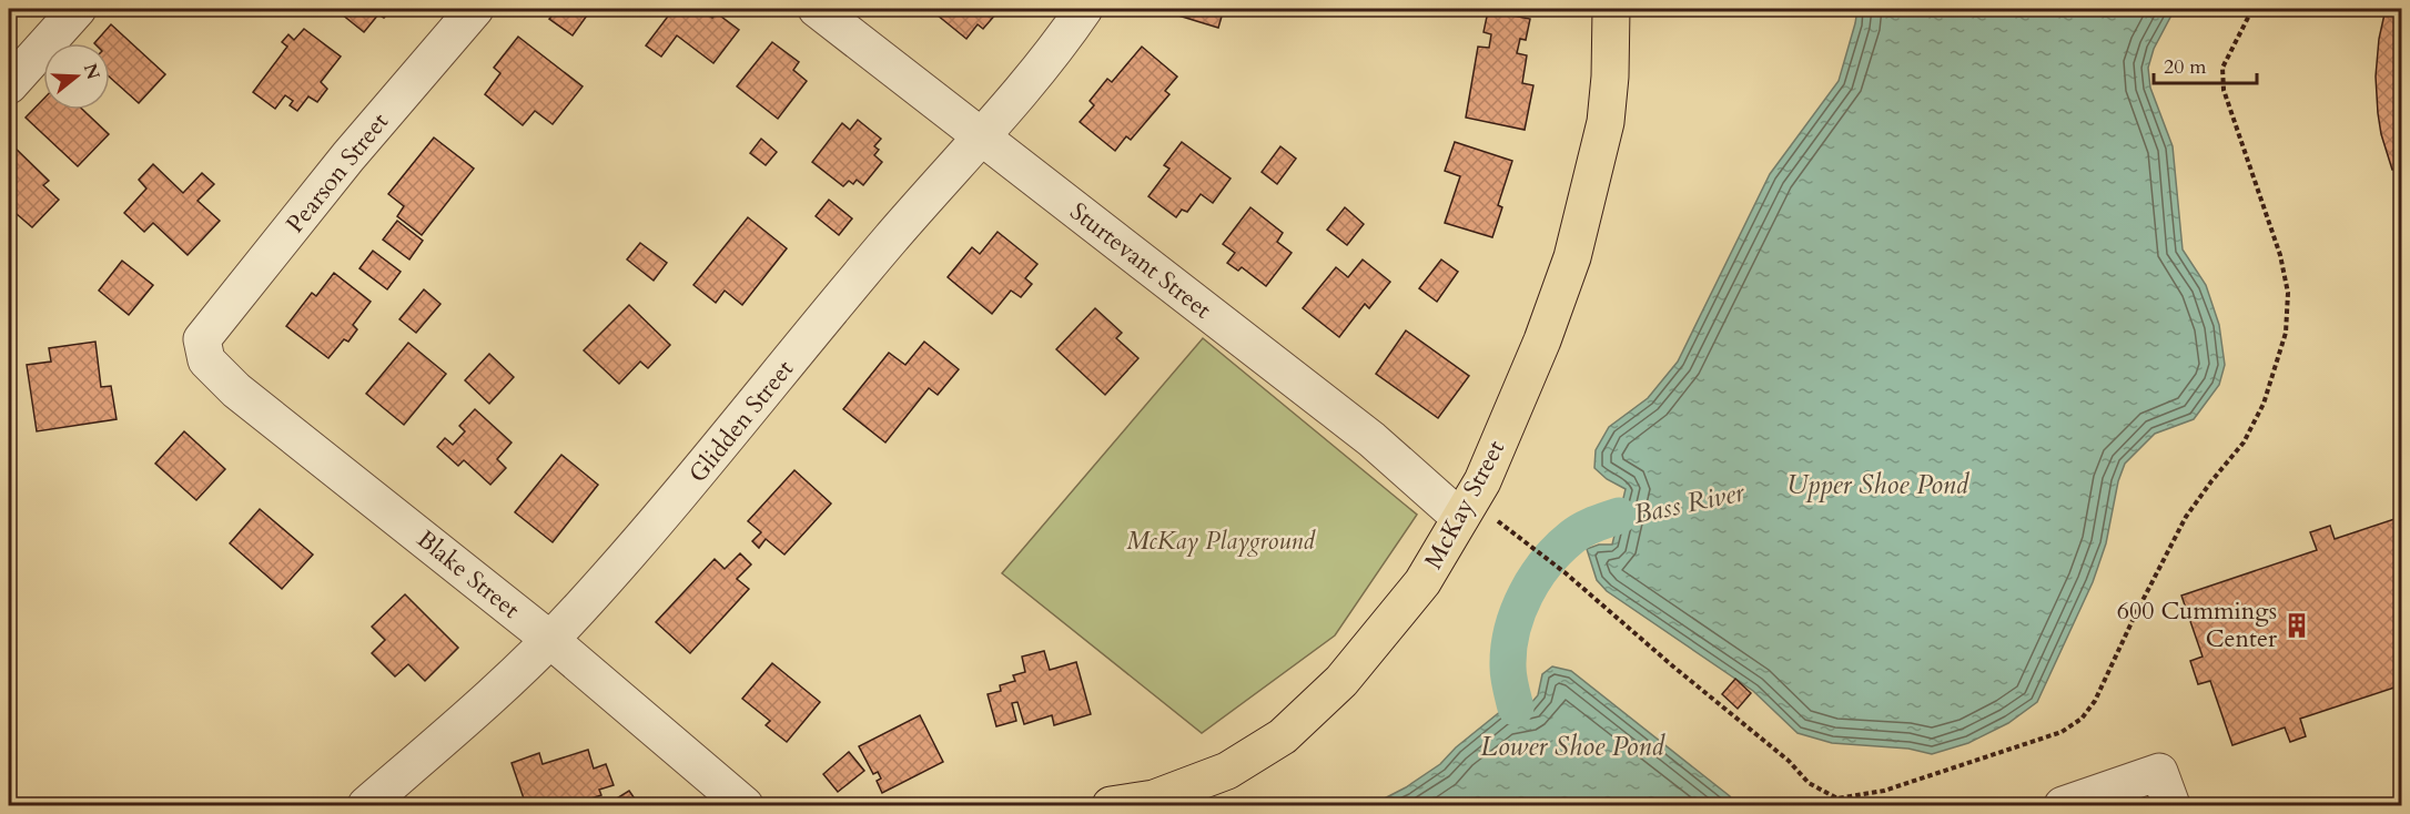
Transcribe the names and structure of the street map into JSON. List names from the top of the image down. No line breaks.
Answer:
{"streets":{"main road":["McKay Street"],"street":["Pearson Street","Sturtevant Street","Glidden Street","Blake Street"]},"crossings":[["Pearson Street","Blake Street"],["Sturtevant Street","Glidden Street"],["Sturtevant Street","McKay Street"],["Glidden Street","Blake Street"]],"water":["Upper Shoe Pond","Bass River","Lower Shoe Pond"],"parks":["McKay Playground"],"places":{"building":["600 Cummings Center"]},"scale_bar":"20 m","north":"right"}
